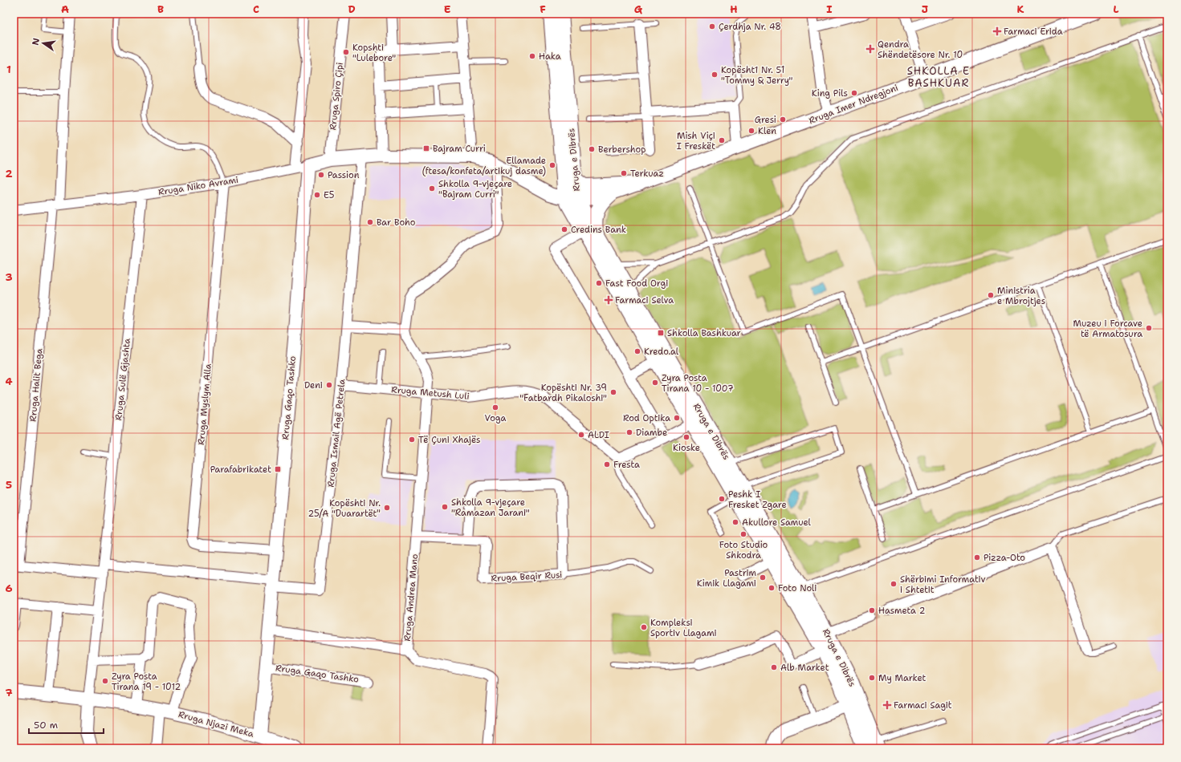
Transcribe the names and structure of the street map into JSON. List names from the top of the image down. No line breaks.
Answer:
{"streets":{"main road":["Rruga e Dibrës"],"street":["Rruga Spiro Çipi","Rruga Imer Ndregjoni","Rruga Niko Avrami","Rruga Sulë Gjashta","Rruga Halit Bega","Rruga Metush Luli","Rruga Gaqo Tashko","Rruga Myslym Alla","Rruga Ismail Agë Petrela","Rruga Beqir Rusi","Rruga Andrea Mano","Rruga Njazi Meka"]},"crossings":[["Rruga Spiro Çipi","Rruga Niko Avrami"],["Rruga Imer Ndregjoni","Rruga e Dibrës"],["Rruga Imer Ndregjoni","Rruga Niko Avrami"],["Rruga e Dibrës","Rruga Niko Avrami"],["Rruga Niko Avrami","Rruga Sulë Gjashta"],["Rruga Niko Avrami","Rruga Halit Bega"],["Rruga Niko Avrami","Rruga Gaqo Tashko"],["Rruga Niko Avrami","Rruga Myslym Alla"],["Rruga Niko Avrami","Rruga Ismail Agë Petrela"],["Rruga Sulë Gjashta","Rruga Njazi Meka"],["Rruga Metush Luli","Rruga Ismail Agë Petrela"],["Rruga Metush Luli","Rruga Andrea Mano"],["Rruga Gaqo Tashko","Rruga Myslym Alla"],["Rruga Gaqo Tashko","Rruga Ismail Agë Petrela"],["Rruga Gaqo Tashko","Rruga Njazi Meka"]],"districts":["SHKOLLA E BASHKUAR"],"places":{"other":["Çerdhja Nr. 48","Kopshti \"Lulebore\"","Haka","Kopësht1 Nr. 51 \"Tommy & Jerry\"","King Pils","Gresi","Klen","Mish Viçi I Freskët","Berbershop","Ellamade (ftesa/konfeta/artikuj dasme)","Terkuaz","Passion","Shkolla 9-vjeçare \"Bajram Curri\"","E5","Bar Boho","Credins Bank","Fast Food Orgi","Ministria e Mbrojtjes","Muzeu i Forcave të Armatosura","Kredo.al","Zyra Posta Tirana 10 - 1007","Deni","Kopështi Nr. 39 \"Fatbardh Pikaloshi\"","Voga","Rod Optika","Diambe","ALDI","Kioske","Të Çuni Xhajës","Fresta","Peshk I Fresket Zgare","Shkolla 9-vjeçare \"Ramazan Jarani\"","Kopështi Nr. 25/A \"Duarartët\"","Akullore Samuel","Foto Studio Shkodra","Pizza-Oto","Pastrim Kimik Llagami","Shërbimi Informativ i Shtetit","Foto Noli","Hasmeta 2","Kompleksi Sportiv Llagami","Alb Market","My Market","Zyra Posta Tirana 19 - 1012"],"health":["Farmaci Erida","Qendra Shëndetësore Nr. 10","Farmaci Selva","Farmaci Sagit"],"transit":["Bajram Curri","Shkolla Bashkuar","Parafabrikatet"]},"scale_bar":"50 m","north":"left","grid":{"columns":["A","B","C","D","E","F","G","H","I","J","K","L"],"rows":["1","2","3","4","5","6","7"]}}
